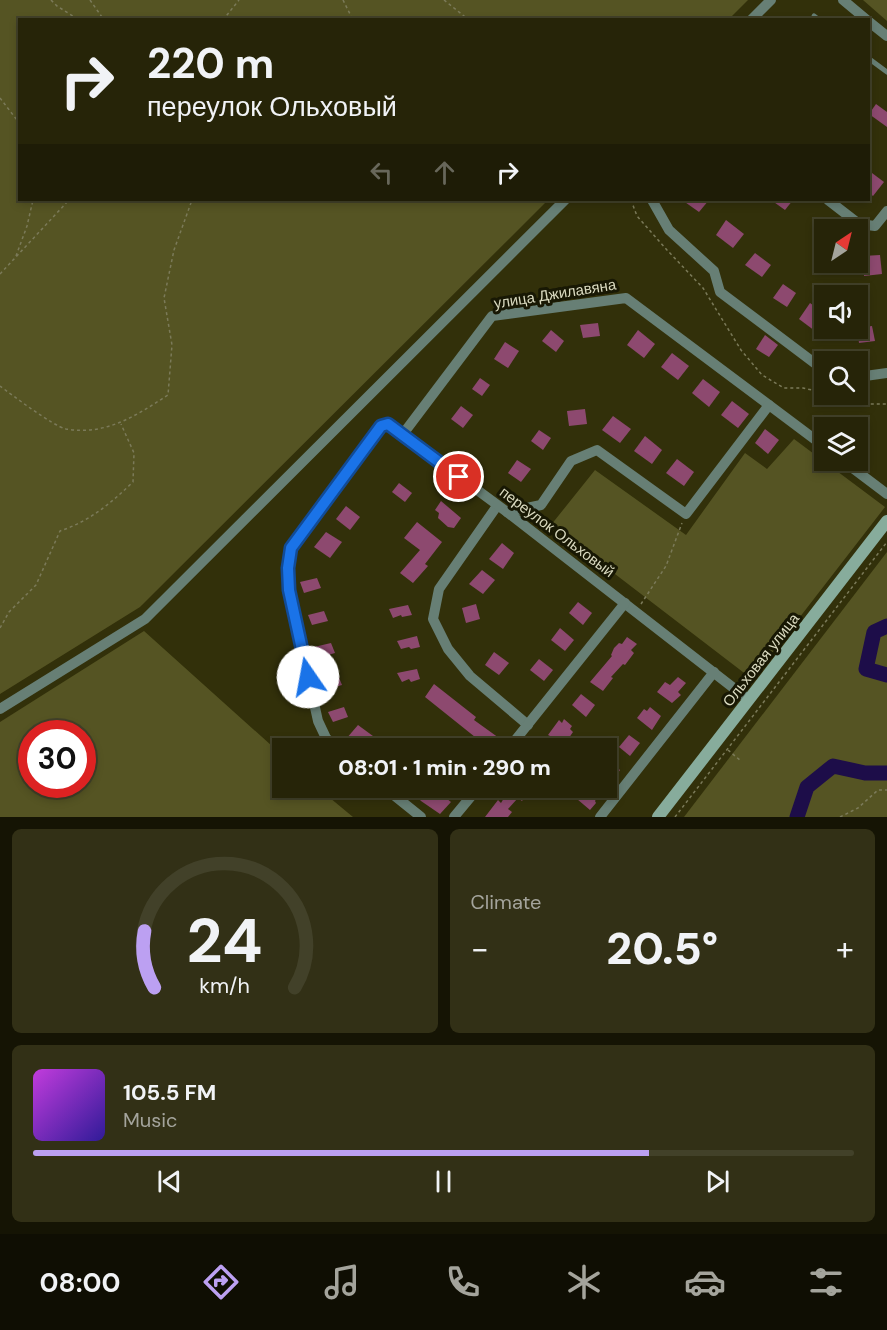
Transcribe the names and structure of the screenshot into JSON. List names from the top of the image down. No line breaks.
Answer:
{"streets":{"main road":["Ольховая улица"],"street":["улица Джилавяна","переулок Ольховый"]},"crossings":[["улица Джилавяна","переулок Ольховый"],["переулок Ольховый","Ольховая улица"]],"north":"top right","page":{"turn":["220 m","переулок Ольховый"],"limit":"30","trip":"08:01 · 1 min · 290 m","tile":"Climate","heat":["−","20.5°","+"],"song":["105.5 FM","Music"],"tabs":"08:00","gauge":["24","km/h"]}}
